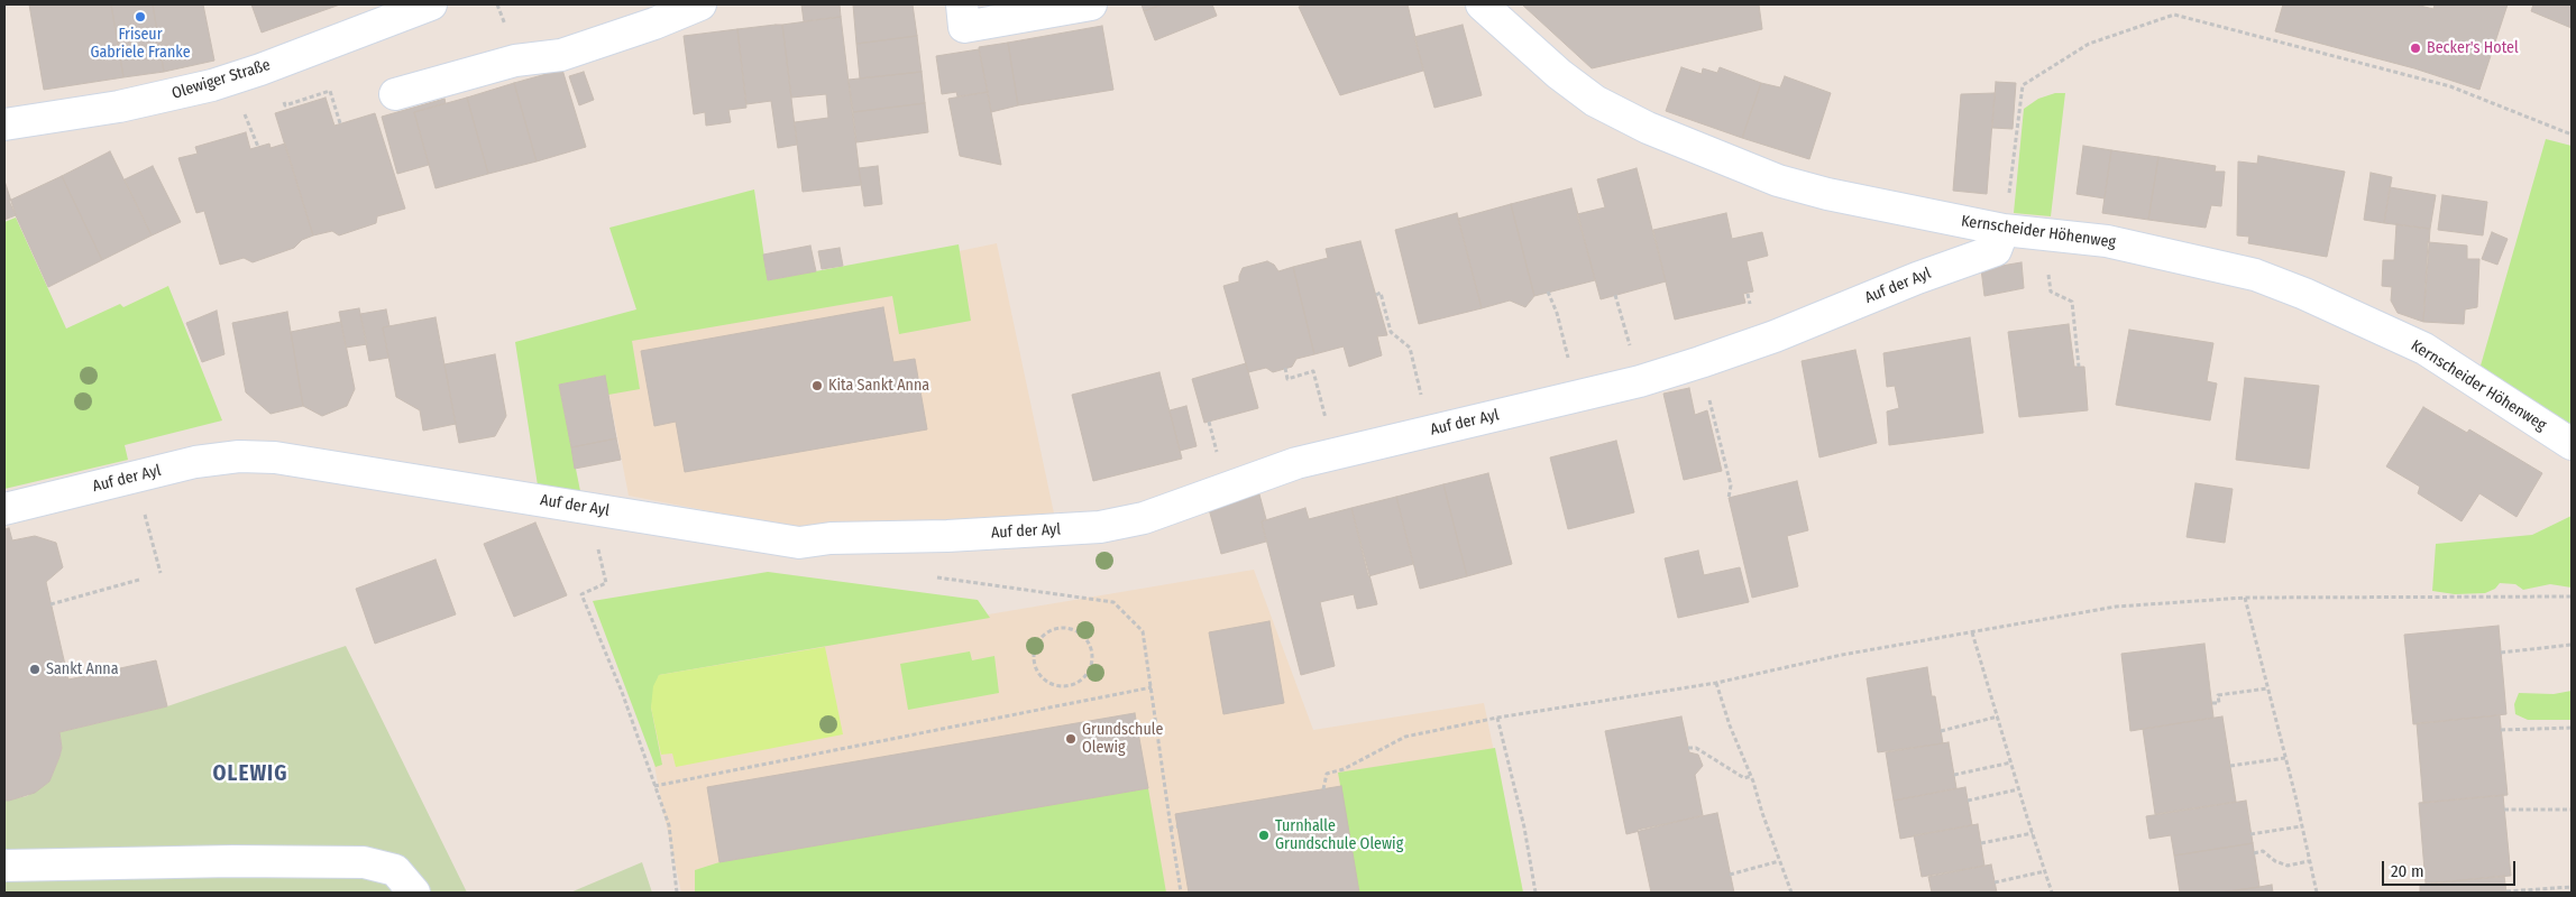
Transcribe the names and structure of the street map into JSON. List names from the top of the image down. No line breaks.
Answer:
{"streets":{"street":["Olewiger Straße","Kernscheider Höhenweg","Auf der Ayl"]},"crossings":[["Kernscheider Höhenweg","Auf der Ayl"]],"districts":["OLEWIG"],"places":["Friseur Gabriele Franke","Becker's Hotel","Kita Sankt Anna","Sankt Anna","Grundschule Olewig","Turnhalle Grundschule Olewig"],"scale_bar":"20 m"}
